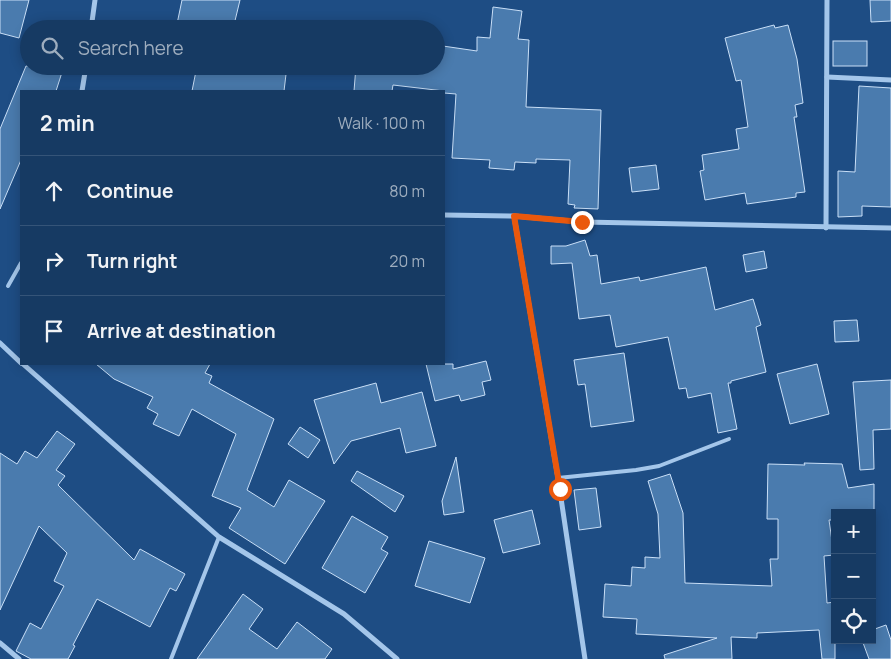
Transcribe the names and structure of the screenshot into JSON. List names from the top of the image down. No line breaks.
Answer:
{"page":{"search":"Search here","heading":["2 min","Walk · 100 m"],"list":[["Continue","80 m"],["Turn right","20 m"],"Arrive at destination"],"map_buttons":["+","−"]}}
